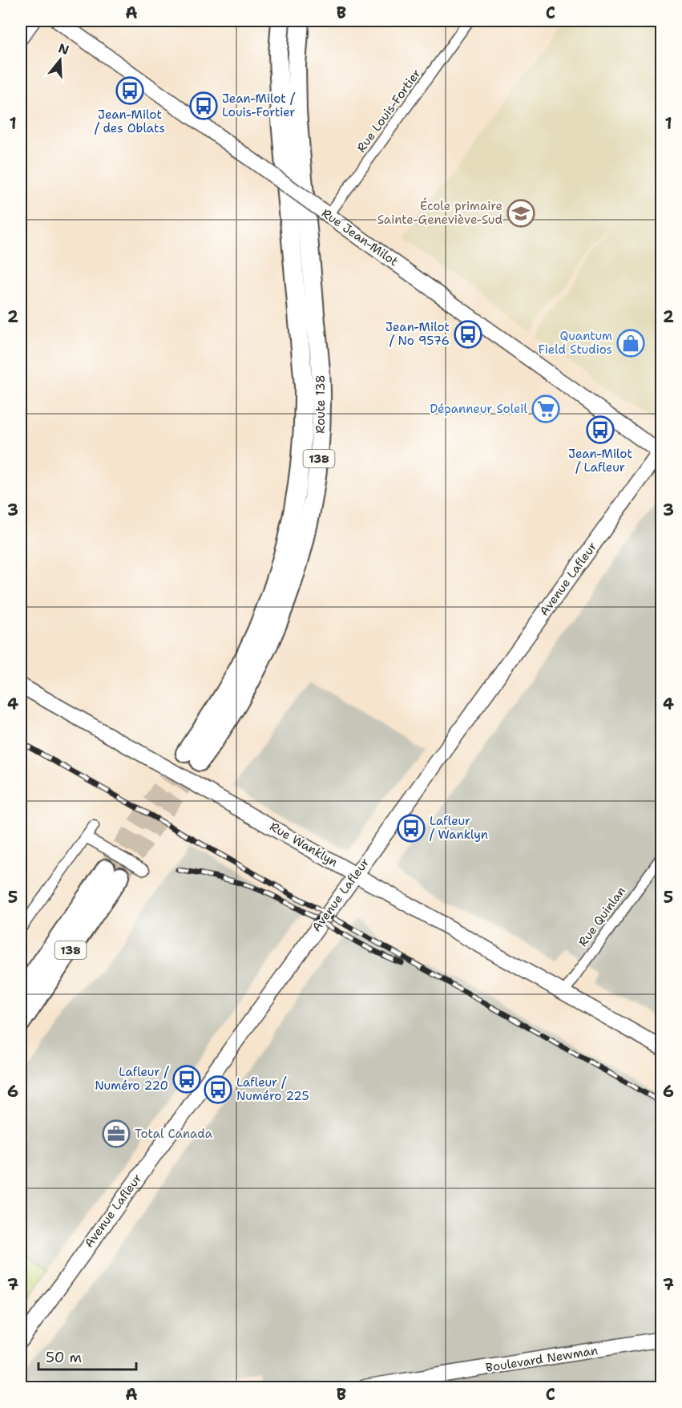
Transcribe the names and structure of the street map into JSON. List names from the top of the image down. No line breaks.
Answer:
{"streets":{"highway":["Route 138","138"],"street":["Rue Louis-Fortier","Rue Jean-Milot","Avenue Lafleur","Rue Wanklyn","Rue Quinlan","Boulevard Newman"]},"crossings":[["Rue Louis-Fortier","Rue Jean-Milot"],["Rue Jean-Milot","Avenue Lafleur"],["Avenue Lafleur","Rue Wanklyn"],["Rue Wanklyn","Rue Quinlan"]],"places":{"bus stop":["Jean-Milot / des Oblats","Jean-Milot / Louis-Fortier","Jean-Milot / No 9576","Jean-Milot / Lafleur","Lafleur / Wanklyn","Lafleur / Numéro 220","Lafleur / Numéro 225"],"school or university":["École primaire Sainte-Geneviève-Sud"],"shop":["Quantum Field Studios"],"supermarket":["Dépanneur Soleil"],"office":["Total Canada"]},"scale_bar":"50 m","north":"top","grid":{"columns":["A","B","C"],"rows":["1","2","3","4","5","6","7"]}}
